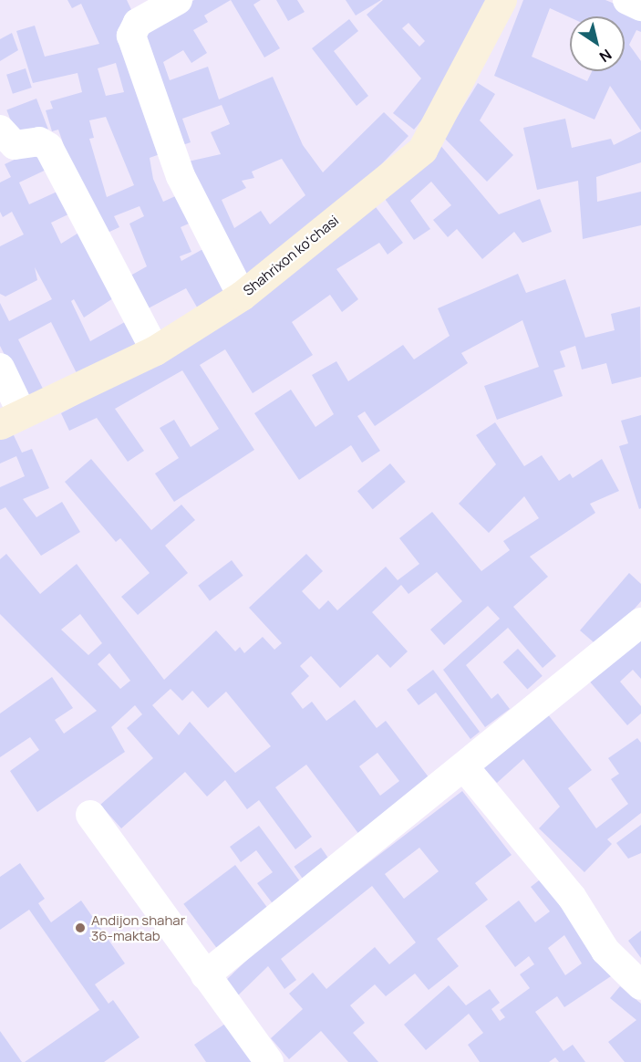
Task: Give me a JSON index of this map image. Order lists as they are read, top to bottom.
{
  "streets": {
    "street": ["Shahrixon koʻchasi"]
  },
  "places": ["Andijon shahar 36-maktab"],
  "north": "bottom right"
}
